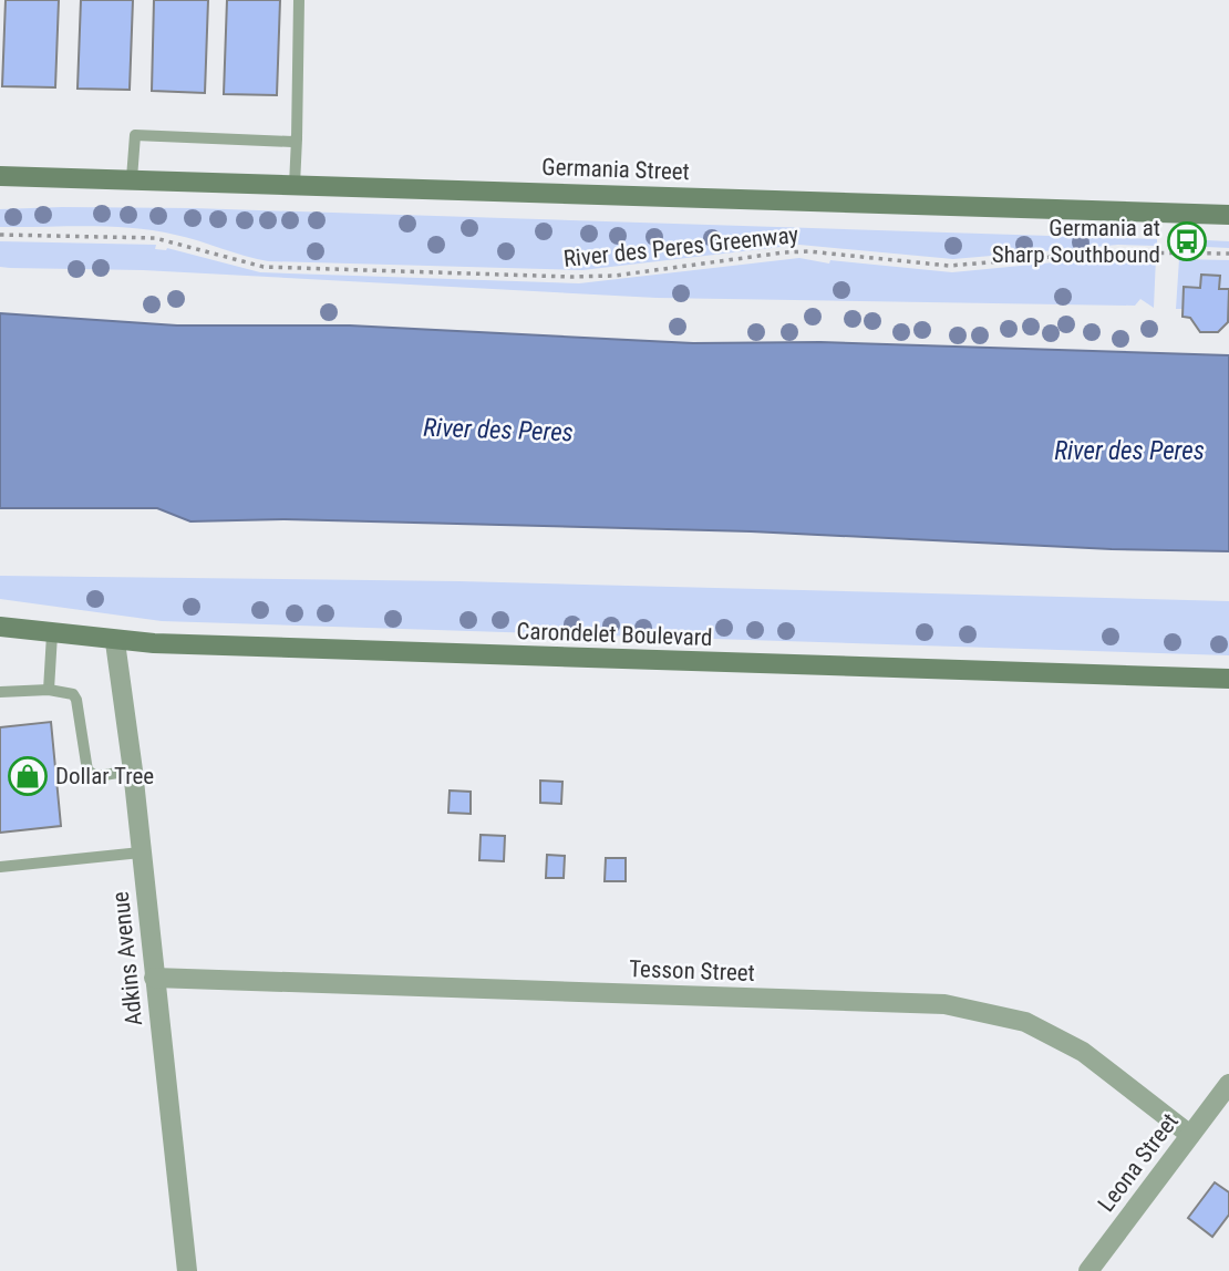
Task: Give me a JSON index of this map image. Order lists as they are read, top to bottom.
{
  "streets": {
    "main road": ["Germania Street", "Carondelet Boulevard"],
    "street": ["Adkins Avenue", "Tesson Street", "Leona Street"],
    "path": ["River des Peres Greenway"]
  },
  "crossings": [
    ["Carondelet Boulevard", "Adkins Avenue"],
    ["Adkins Avenue", "Tesson Street"],
    ["Tesson Street", "Leona Street"]
  ],
  "water": ["River des Peres"],
  "places": {
    "bus stop": ["Germania at Sharp Southbound"],
    "shop": ["Dollar Tree"]
  }
}
